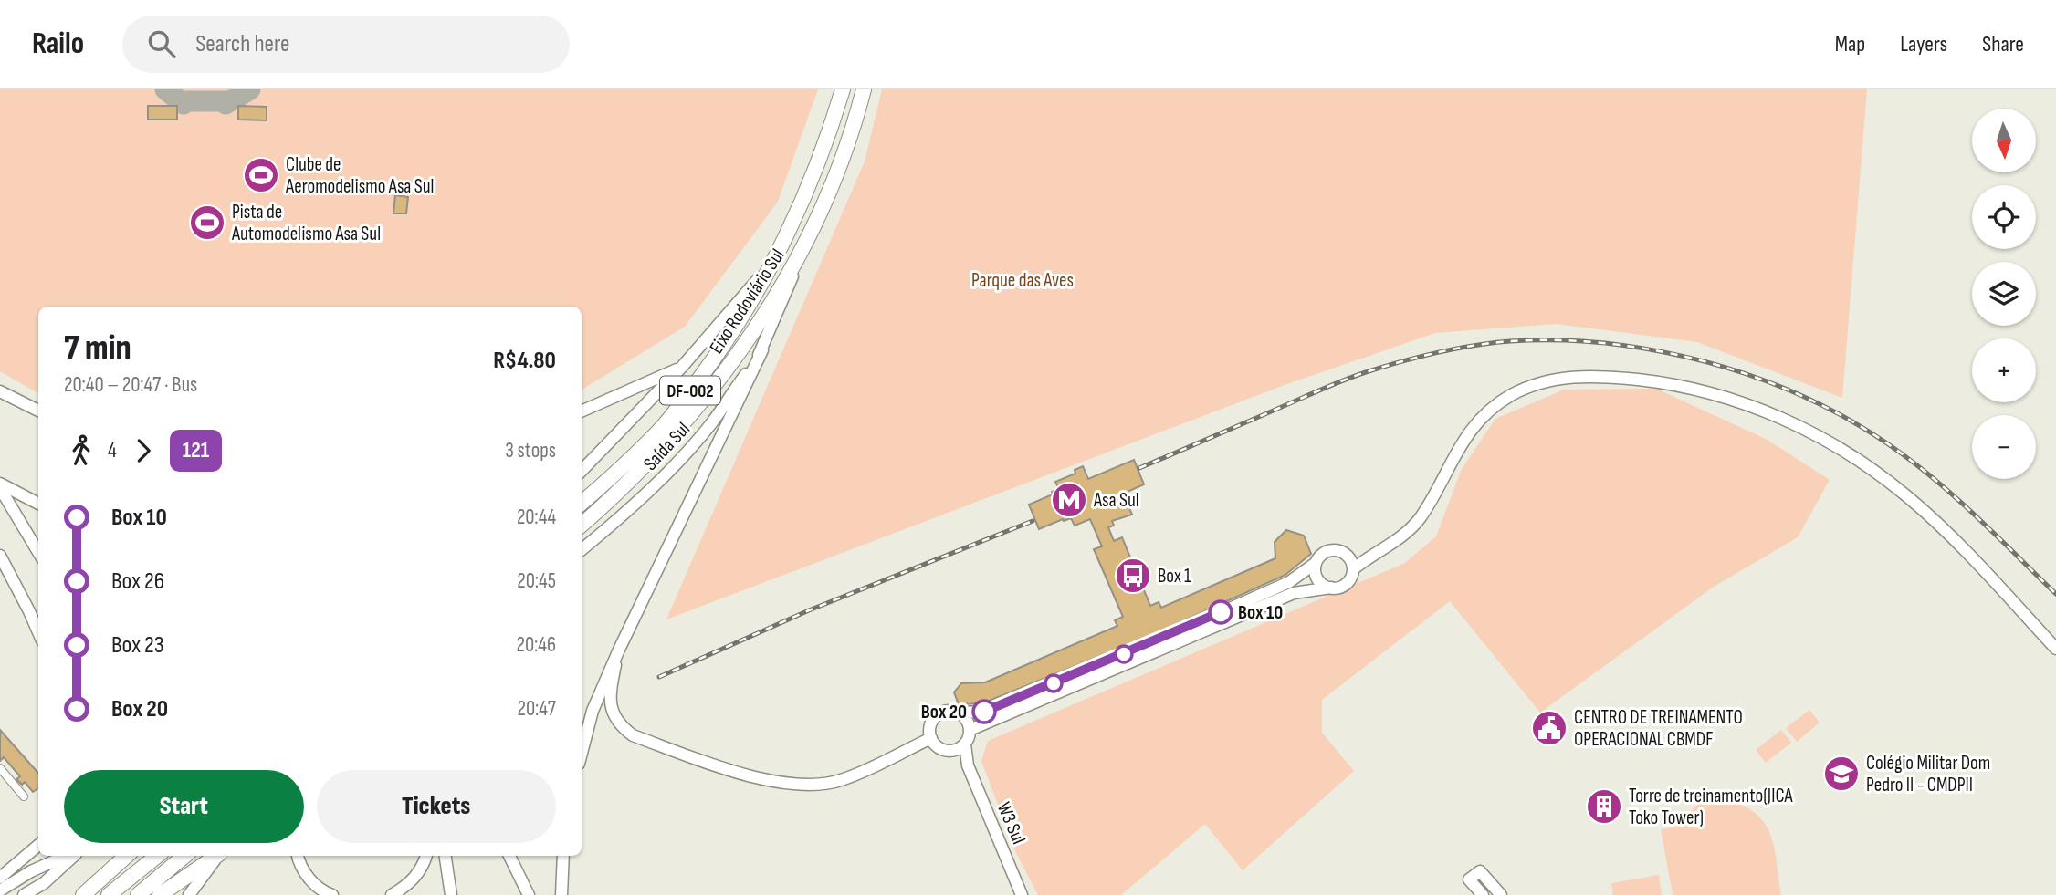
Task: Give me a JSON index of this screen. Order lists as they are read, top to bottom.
{
  "streets": {
    "highway": ["Eixo Rodoviário Sul", "DF-002"],
    "street": ["Saída Sul", "W3 Sul"]
  },
  "crossings": [
    ["Eixo Rodoviário Sul", "Saída Sul"]
  ],
  "parks": ["Parque das Aves"],
  "places": {
    "sports": ["Clube de Aeromodelismo Asa Sul", "Pista de Automodelismo Asa Sul"],
    "metro station": ["Asa Sul"],
    "bus stop": ["Box 1"],
    "other": ["Box 10", "Box 20"],
    "public building": ["CENTRO DE TREINAMENTO OPERACIONAL CBMDF"],
    "school or university": ["Colégio Militar Dom Pedro II - CMDPII"],
    "building": ["Torre de treinamento(JICA Toko Tower)"]
  },
  "lines": ["bus line 121"],
  "north": "bottom",
  "page": {
    "header": "Railo",
    "search": "Search here",
    "nav": ["Map", "Layers", "Share"],
    "map_buttons": ["+", "−"],
    "heading": ["7 min", "20:40 – 20:47 · Bus", "R$4.80"],
    "legs": ["4", "121", "3 stops"],
    "list": [
      {
        "name": "Box 10",
        "value": "20:44"
      },
      {
        "name": "Box 26",
        "value": "20:45"
      },
      {
        "name": "Box 23",
        "value": "20:46"
      },
      {
        "name": "Box 20",
        "value": "20:47"
      }
    ],
    "buttons": ["Start", "Tickets"]
  }
}
